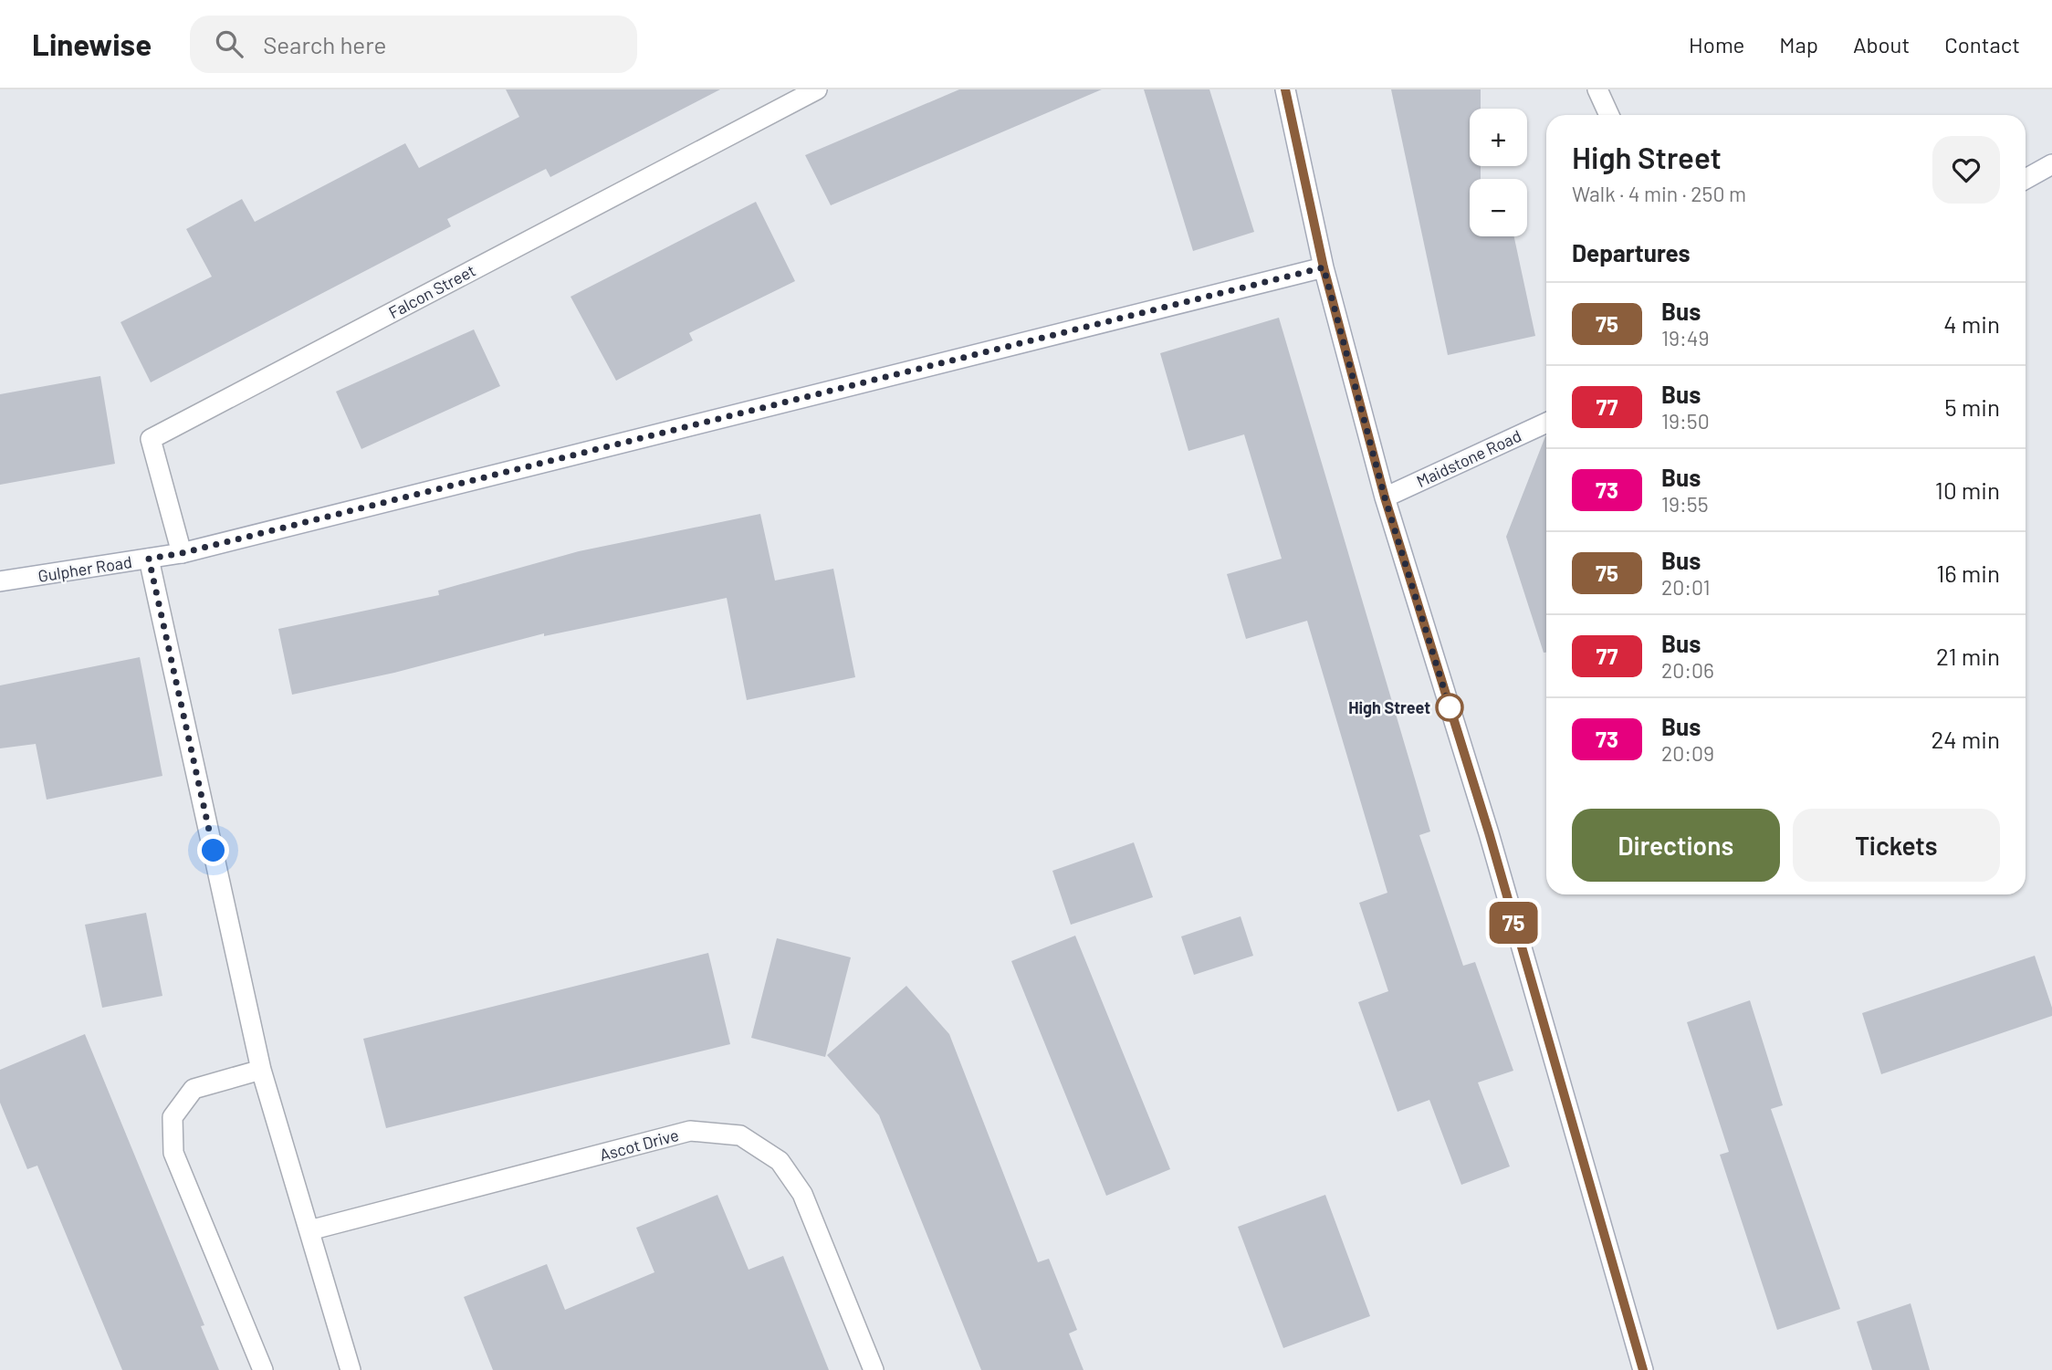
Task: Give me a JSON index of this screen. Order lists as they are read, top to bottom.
{
  "streets": {
    "street": [
      "Falcon Street",
      "Maidstone Road",
      "Gulpher Road",
      "Ascot Drive"
    ]
  },
  "crossings": [
    ["Falcon Street", "Gulpher Road"]
  ],
  "places": ["High Street"],
  "lines": ["bus line 75"],
  "page": {
    "header": "Linewise",
    "search": "Search here",
    "nav": [
      "Home",
      "Map",
      "About",
      "Contact"
    ],
    "on_map": "75",
    "map_buttons": ["+", "−"],
    "heading": [
      ["High Street", "Walk · 4 min · 250 m"],
      "Departures"
    ],
    "list": [
      {
        "mark": "75",
        "name": "Bus",
        "note": "19:49",
        "value": "4 min"
      },
      {
        "mark": "77",
        "name": "Bus",
        "note": "19:50",
        "value": "5 min"
      },
      {
        "mark": "73",
        "name": "Bus",
        "note": "19:55",
        "value": "10 min"
      },
      {
        "mark": "75",
        "name": "Bus",
        "note": "20:01",
        "value": "16 min"
      },
      {
        "mark": "77",
        "name": "Bus",
        "note": "20:06",
        "value": "21 min"
      },
      {
        "mark": "73",
        "name": "Bus",
        "note": "20:09",
        "value": "24 min"
      }
    ],
    "buttons": ["Directions", "Tickets"]
  }
}
